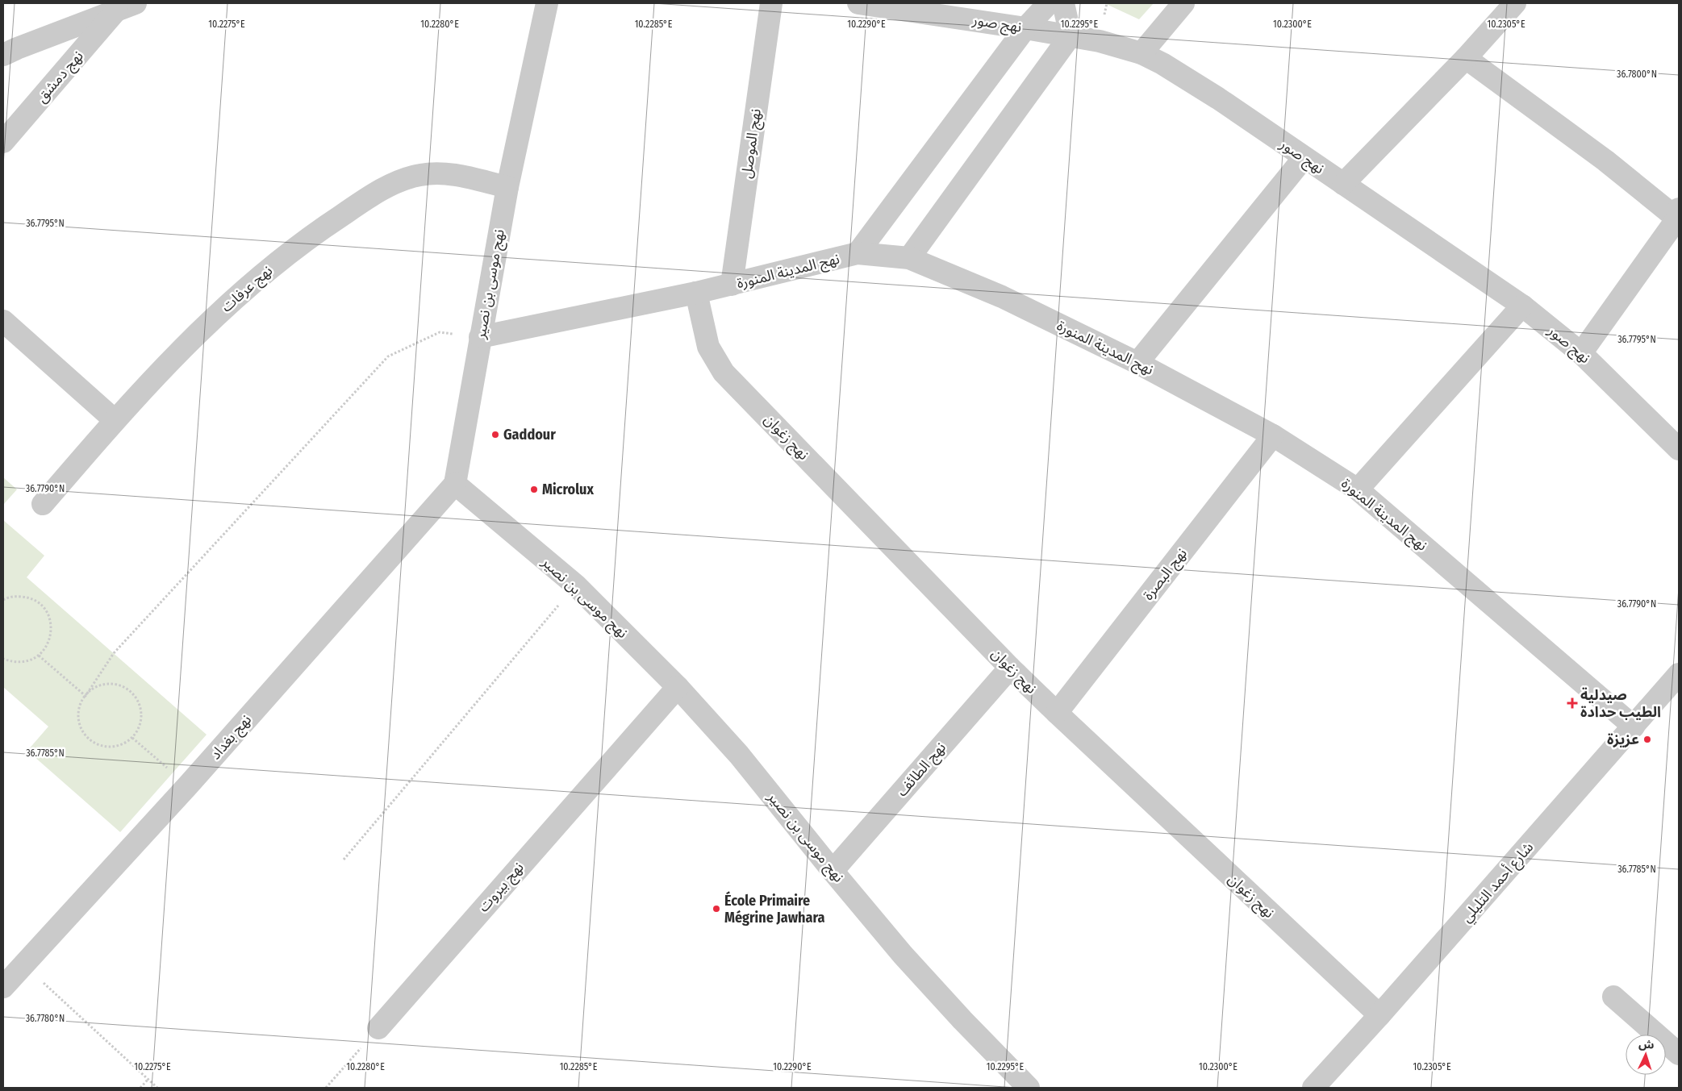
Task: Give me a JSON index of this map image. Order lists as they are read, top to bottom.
{
  "streets": {
    "street": [
      "نهج صور",
      "نهج دمشق",
      "نهج الموصل",
      "نهج المدينة المنورة",
      "نهج موسى بن نصير",
      "نهج عرفات",
      "نهج زغوان",
      "نهج البصرة",
      "نهج بغداد",
      "نهج الطائف",
      "شارع أحمد التليلي",
      "نهج بيروت"
    ]
  },
  "crossings": [
    ["نهج الموصل", "نهج المدينة المنورة"],
    ["نهج المدينة المنورة", "نهج موسى بن نصير"],
    ["نهج المدينة المنورة", "نهج زغوان"],
    ["نهج المدينة المنورة", "نهج البصرة"],
    ["نهج المدينة المنورة", "شارع أحمد التليلي"],
    ["نهج موسى بن نصير", "نهج عرفات"],
    ["نهج موسى بن نصير", "نهج بغداد"],
    ["نهج موسى بن نصير", "نهج الطائف"],
    ["نهج موسى بن نصير", "نهج بيروت"],
    ["نهج زغوان", "نهج البصرة"],
    ["نهج زغوان", "نهج الطائف"],
    ["نهج زغوان", "شارع أحمد التليلي"]
  ],
  "places": {
    "other": [
      "Gaddour",
      "Microlux",
      "عزيزة",
      "École Primaire Mégrine Jawhara"
    ],
    "health": ["صيدلية الطيب حدادة"]
  },
  "north": "top",
  "coordinates": [
    "10.2275°E",
    "10.2280°E",
    "10.2285°E",
    "10.2290°E",
    "10.2295°E",
    "10.2300°E",
    "10.2305°E",
    "36.7800°N",
    "36.7795°N",
    "36.7790°N",
    "36.7785°N",
    "36.7780°N"
  ]
}
